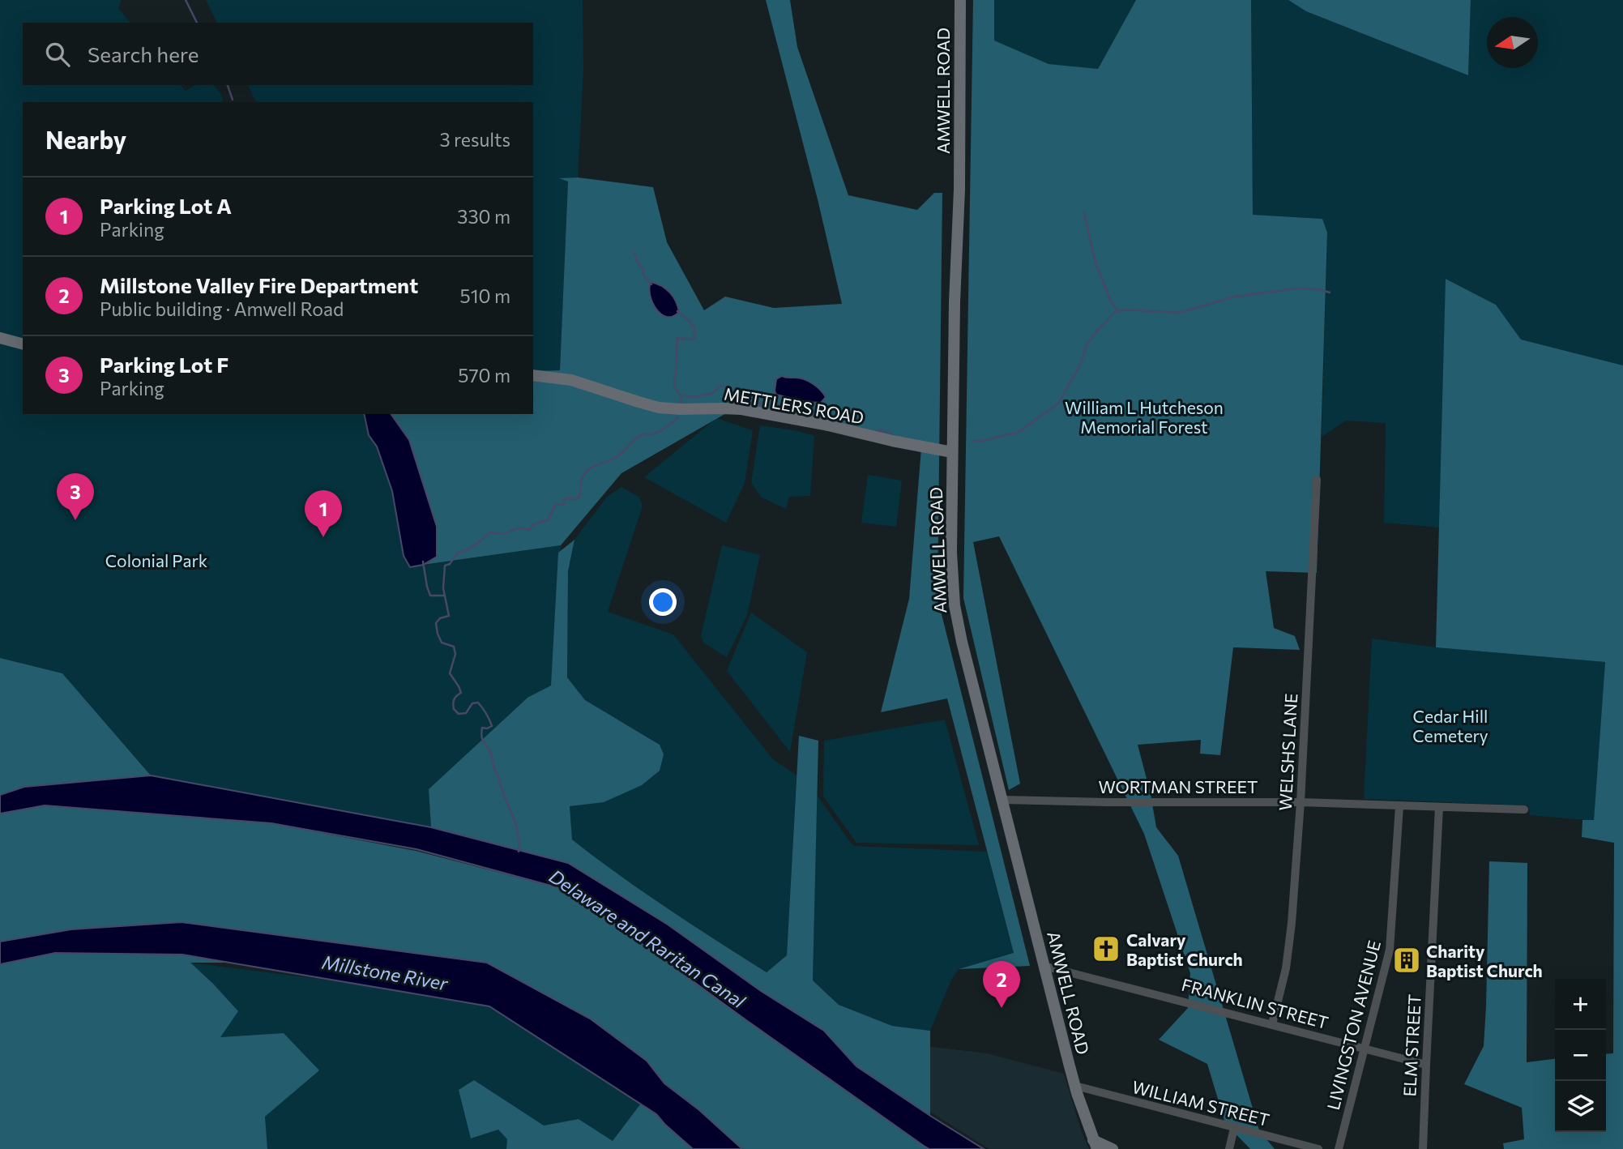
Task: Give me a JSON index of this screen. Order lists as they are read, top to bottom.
{
  "streets": {
    "main road": ["AMWELL ROAD", "METTLERS ROAD"],
    "street": [
      "WELSHS LANE",
      "WORTMAN STREET",
      "FRANKLIN STREET",
      "LIVINGSTON AVENUE",
      "ELM STREET",
      "WILLIAM STREET"
    ]
  },
  "crossings": [
    ["AMWELL ROAD", "METTLERS ROAD"],
    ["AMWELL ROAD", "WORTMAN STREET"],
    ["AMWELL ROAD", "FRANKLIN STREET"],
    ["AMWELL ROAD", "WILLIAM STREET"],
    ["WELSHS LANE", "WORTMAN STREET"],
    ["WELSHS LANE", "FRANKLIN STREET"],
    ["WORTMAN STREET", "LIVINGSTON AVENUE"],
    ["WORTMAN STREET", "ELM STREET"],
    ["FRANKLIN STREET", "LIVINGSTON AVENUE"],
    ["FRANKLIN STREET", "ELM STREET"]
  ],
  "water": ["Delaware and Raritan Canal", "Millstone River"],
  "parks": ["William L Hutcheson Memorial Forest", "Colonial Park", "Cedar Hill Cemetery"],
  "places": {
    "church": ["Calvary Baptist Church"],
    "building": ["Charity Baptist Church"]
  },
  "north": "left",
  "page": {
    "search": "Search here",
    "heading": ["Nearby", "3 results"],
    "list": [
      {
        "mark": "1",
        "name": "Parking Lot A",
        "note": "Parking",
        "value": "330 m"
      },
      {
        "mark": "2",
        "name": "Millstone Valley Fire Department",
        "note": "Public building · Amwell Road",
        "value": "510 m"
      },
      {
        "mark": "3",
        "name": "Parking Lot F",
        "note": "Parking",
        "value": "570 m"
      }
    ],
    "pins": ["3", "1", "2"],
    "map_buttons": ["+", "−"]
  }
}
